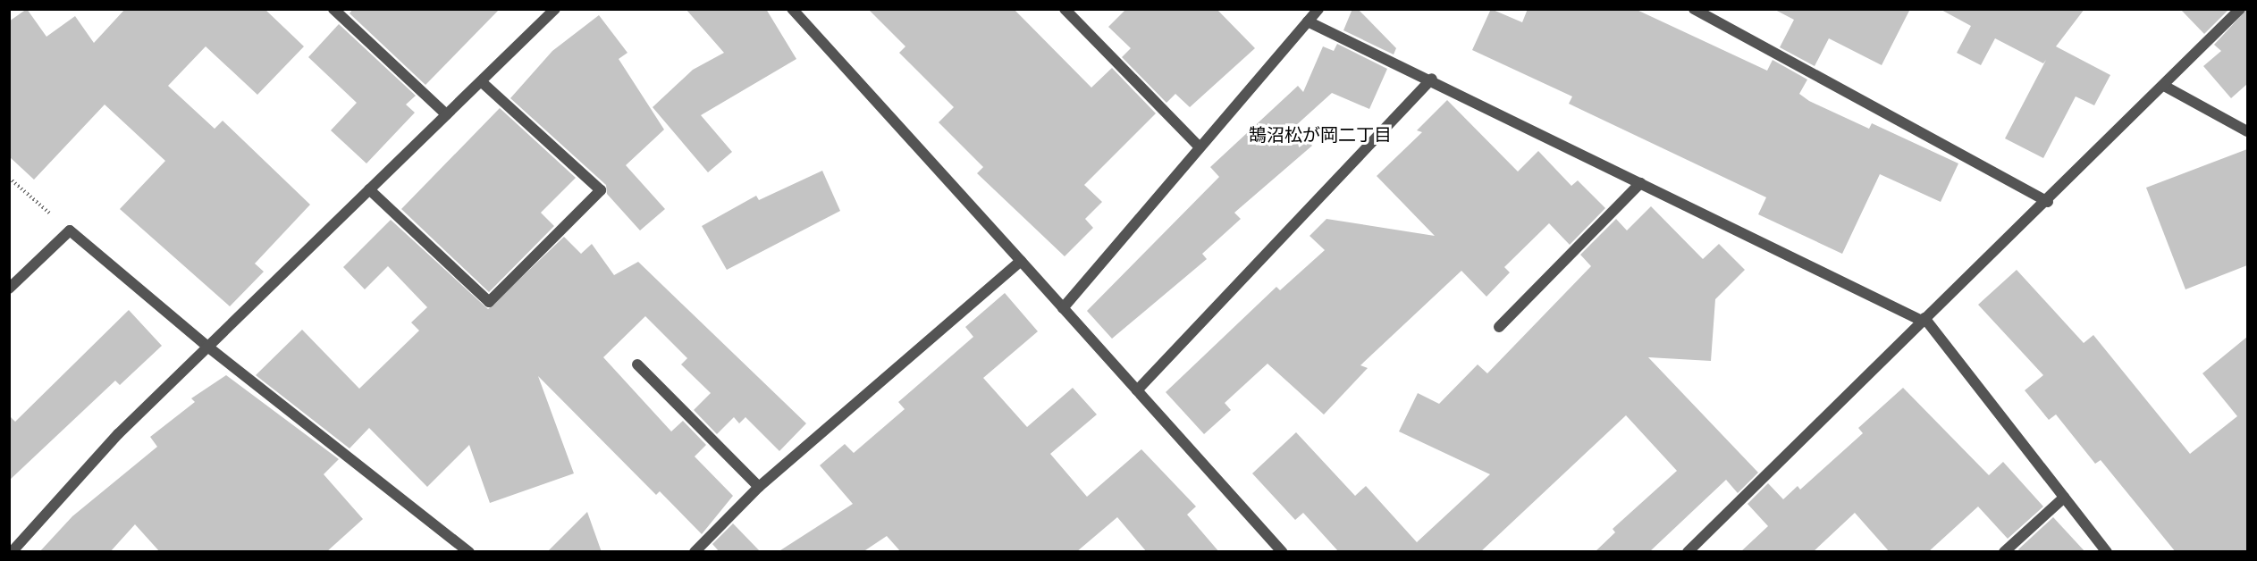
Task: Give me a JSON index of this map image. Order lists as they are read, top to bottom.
{
  "districts": ["鵠沼松が岡二丁目"]
}
